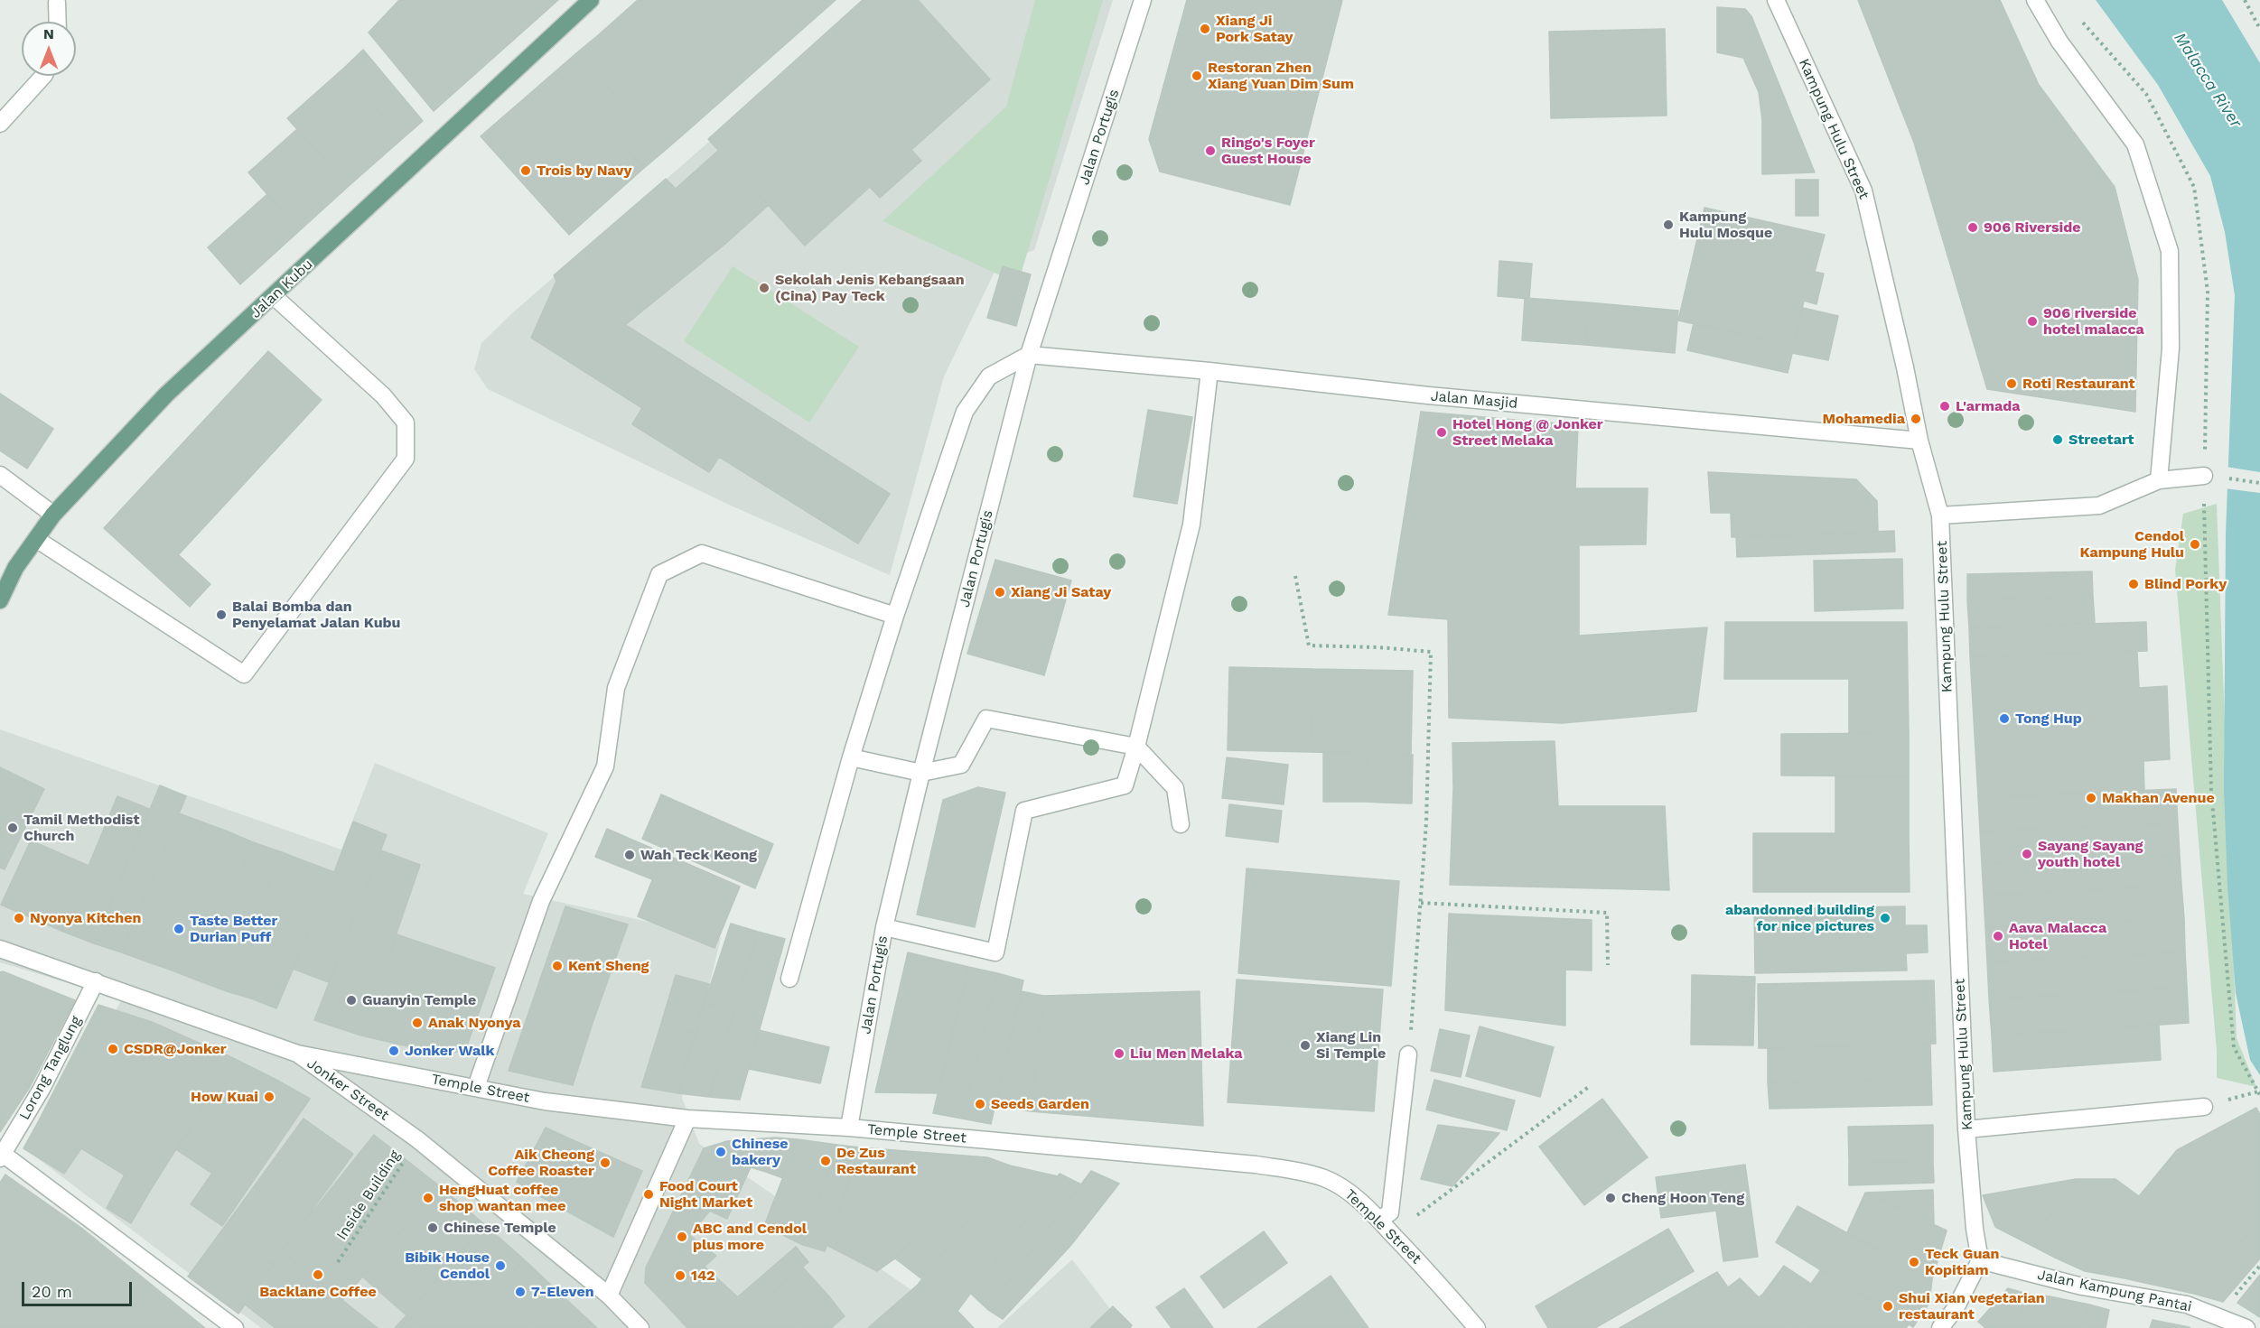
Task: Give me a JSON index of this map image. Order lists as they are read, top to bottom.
{
  "streets": {
    "main road": ["Jalan Kubu"],
    "street": [
      "Kampung Hulu Street",
      "Jalan Portugis",
      "Jalan Masjid",
      "Lorong Tanglung",
      "Temple Street",
      "Jonker Street",
      "Jalan Kampung Pantai"
    ],
    "path": ["Inside Building"]
  },
  "crossings": [
    ["Kampung Hulu Street", "Jalan Masjid"],
    ["Kampung Hulu Street", "Jalan Kampung Pantai"],
    ["Jalan Portugis", "Jalan Masjid"],
    ["Jalan Portugis", "Temple Street"],
    ["Lorong Tanglung", "Jonker Street"],
    ["Temple Street", "Jonker Street"],
    ["Jonker Street", "Inside Building"]
  ],
  "water": ["Malacca River"],
  "places": [
    "Xiang Ji Pork Satay",
    "Restoran Zhen Xiang Yuan Dim Sum",
    "Ringo's Foyer Guest House",
    "Trois by Navy",
    "Kampung Hulu Mosque",
    "906 Riverside",
    "Sekolah Jenis Kebangsaan (Cina) Pay Teck",
    "906 riverside hotel malacca",
    "Roti Restaurant",
    "L'armada",
    "Mohamedia",
    "Hotel Hong @ Jonker Street Melaka",
    "Streetart",
    "Cendol Kampung Hulu",
    "Blind Porky",
    "Xiang Ji Satay",
    "Balai Bomba dan Penyelamat Jalan Kubu",
    "Tong Hup",
    "Makhan Avenue",
    "Tamil Methodist Church",
    "Sayang Sayang youth hotel",
    "Wah Teck Keong",
    "Nyonya Kitchen",
    "abandonned building for nice pictures",
    "Taste Better Durian Puff",
    "Aava Malacca Hotel",
    "Kent Sheng",
    "Guanyin Temple",
    "Anak Nyonya",
    "Xiang Lin Si Temple",
    "CSDR@Jonker",
    "Jonker Walk",
    "Liu Men Melaka",
    "How Kuai",
    "Seeds Garden",
    "Chinese bakery",
    "De Zus Restaurant",
    "Aik Cheong Coffee Roaster",
    "Food Court Night Market",
    "HengHuat coffee shop wantan mee",
    "Cheng Hoon Teng",
    "Chinese Temple",
    "ABC and Cendol plus more",
    "Teck Guan Kopitiam",
    "Bibik House Cendol",
    "Backlane Coffee",
    "142",
    "7-Eleven",
    "Shui Xian vegetarian restaurant"
  ],
  "scale_bar": "20 m",
  "north": "top"
}
